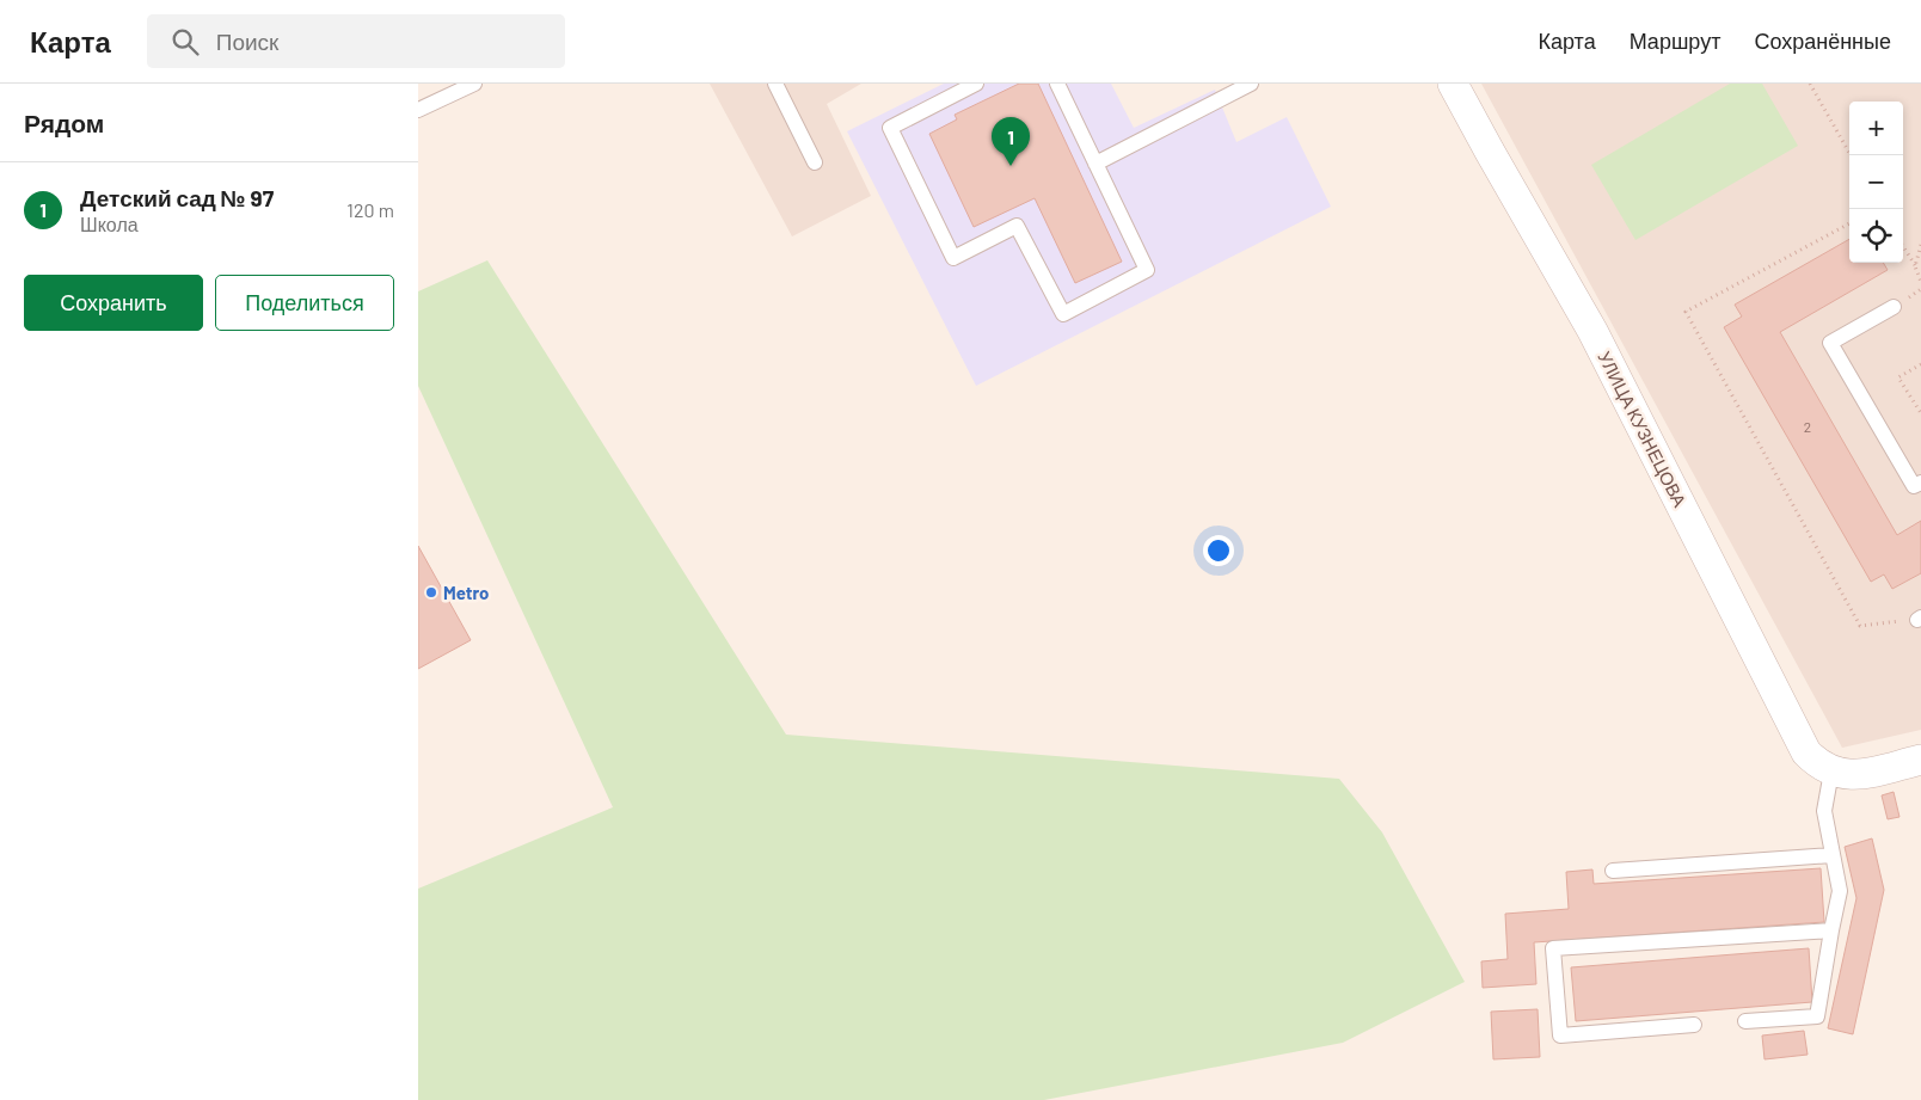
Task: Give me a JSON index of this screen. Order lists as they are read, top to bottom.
{
  "streets": {
    "street": ["УЛИЦА КУЗНЕЦОВА"]
  },
  "places": ["Metro"],
  "house_numbers": ["2"],
  "page": {
    "header": "Карта",
    "search": "Поиск",
    "nav": ["Карта", "Маршрут", "Сохранённые"],
    "heading": "Рядом",
    "map_buttons": ["+", "−"],
    "pins": "1",
    "list": [
      {
        "mark": "1",
        "name": "Детский сад № 97",
        "note": "Школа",
        "value": "120 m"
      }
    ],
    "buttons": ["Сохранить", "Поделиться"]
  }
}
